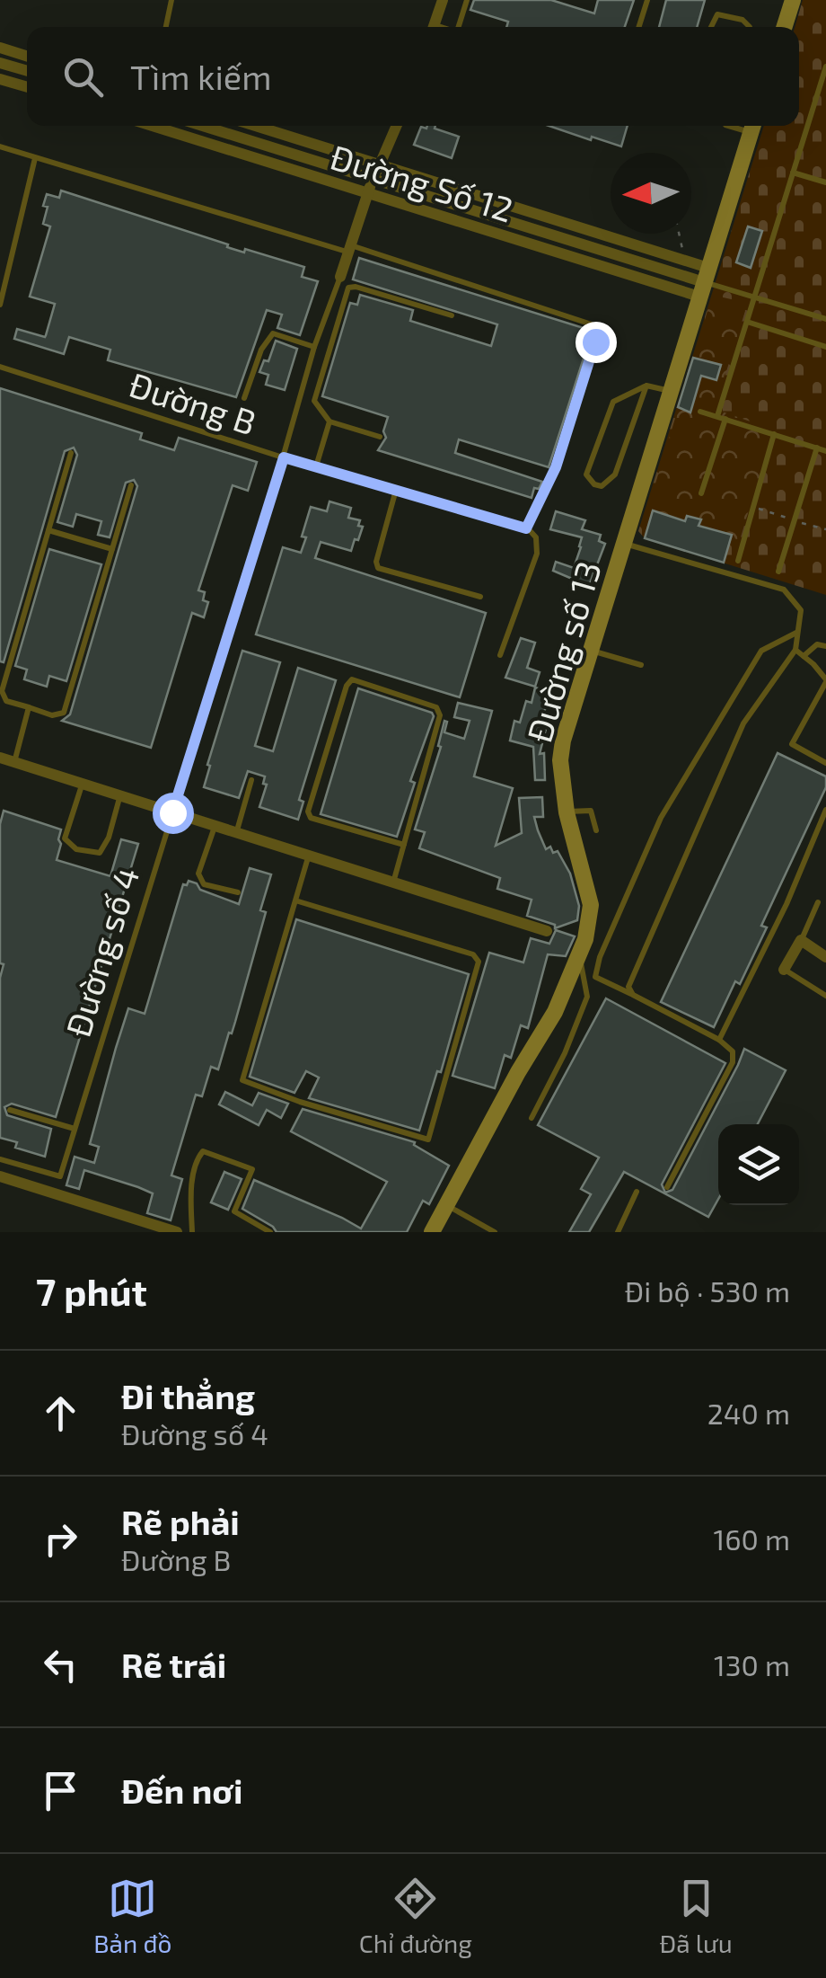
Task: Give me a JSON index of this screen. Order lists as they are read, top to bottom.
{
  "streets": {
    "street": ["Đường Số 12", "Đường số 13", "Đường số 4"],
    "lane": ["Đường B"]
  },
  "crossings": [
    ["Đường Số 12", "Đường số 13"],
    ["Đường Số 12", "Đường số 4"],
    ["Đường B", "Đường số 4"]
  ],
  "north": "left",
  "page": {
    "search": "Tìm kiếm",
    "heading": ["7 phút", "Đi bộ · 530 m"],
    "list": [
      ["Đi thẳng", "Đường số 4", "240 m"],
      ["Rẽ phải", "Đường B", "160 m"],
      ["Rẽ trái", "130 m"],
      "Đến nơi"
    ],
    "nav": ["Bản đồ", "Chỉ đường", "Đã lưu"]
  }
}
